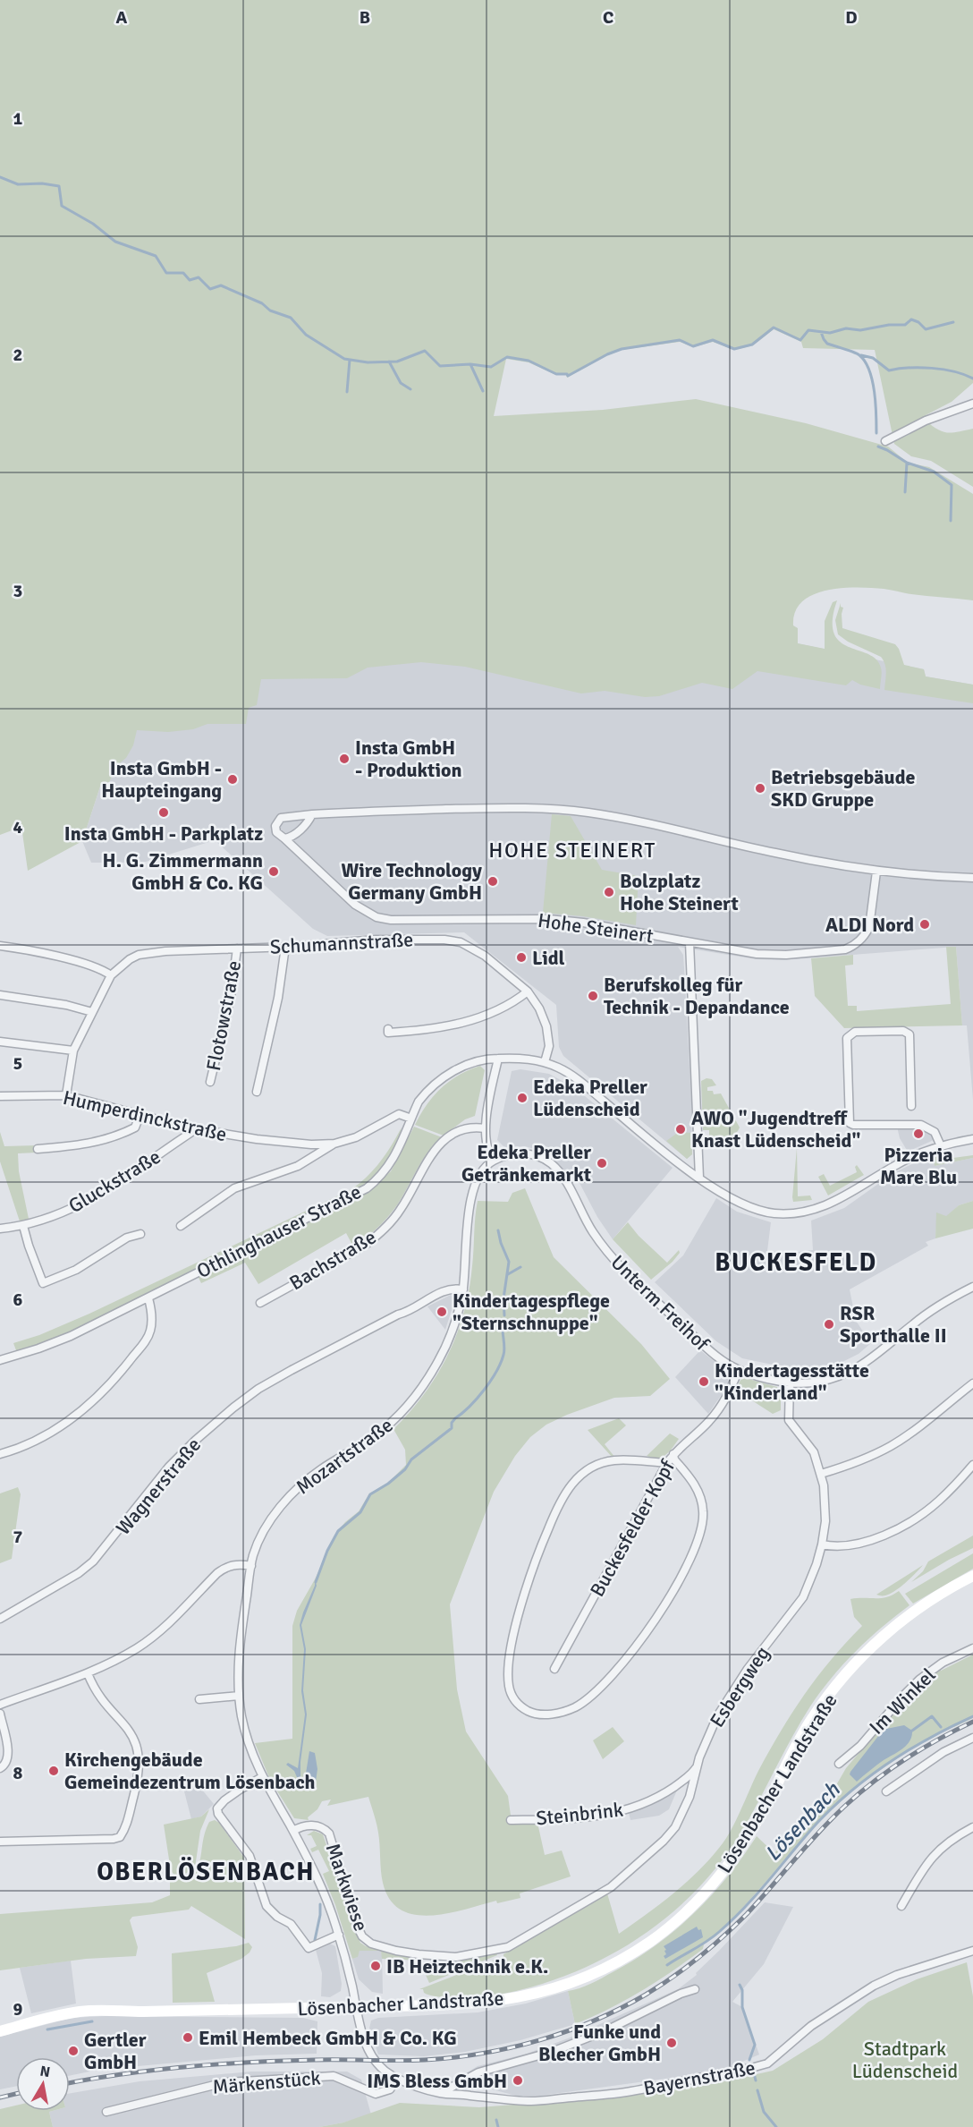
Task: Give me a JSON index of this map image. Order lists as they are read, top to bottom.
{
  "streets": {
    "main road": ["Lösenbacher Landstraße"],
    "street": [
      "Hohe Steinert",
      "Schumannstraße",
      "Flotowstraße",
      "Humperdinckstraße",
      "Gluckstraße",
      "Othlinghauser Straße",
      "Bachstraße",
      "Unterm Freihof",
      "Mozartstraße",
      "Wagnerstraße",
      "Buckesfelder Kopf",
      "Esbergweg",
      "Im Winkel",
      "Steinbrink",
      "Markwiese",
      "Bayernstraße",
      "Märkenstück"
    ]
  },
  "crossings": [
    ["Schumannstraße", "Flotowstraße"],
    ["Schumannstraße", "Humperdinckstraße"],
    ["Schumannstraße", "Othlinghauser Straße"],
    ["Humperdinckstraße", "Gluckstraße"],
    ["Humperdinckstraße", "Othlinghauser Straße"],
    ["Unterm Freihof", "Mozartstraße"],
    ["Unterm Freihof", "Buckesfelder Kopf"],
    ["Unterm Freihof", "Esbergweg"],
    ["Mozartstraße", "Wagnerstraße"],
    ["Mozartstraße", "Lösenbacher Landstraße"],
    ["Mozartstraße", "Markwiese"],
    ["Esbergweg", "Steinbrink"],
    ["Esbergweg", "Markwiese"],
    ["Bayernstraße", "Märkenstück"]
  ],
  "districts": ["HOHE STEINERT", "BUCKESFELD", "OBERLÖSENBACH"],
  "water": ["Lösenbach"],
  "parks": ["Stadtpark Lüdenscheid"],
  "places": [
    "Insta GmbH - Produktion",
    "Insta GmbH - Haupteingang",
    "Betriebsgebäude SKD Gruppe",
    "Insta GmbH - Parkplatz",
    "H. G. Zimmermann GmbH & Co. KG",
    "Wire Technology Germany GmbH",
    "Bolzplatz Hohe Steinert",
    "ALDI Nord",
    "Lidl",
    "Berufskolleg für Technik - Depandance",
    "Edeka Preller Lüdenscheid",
    "AWO \"Jugendtreff Knast Lüdenscheid\"",
    "Pizzeria Mare Blu",
    "Edeka Preller Getränkemarkt",
    "Kindertagespflege \"Sternschnuppe\"",
    "RSR Sporthalle II",
    "Kindertagesstätte \"Kinderland\"",
    "Kirchengebäude Gemeindezentrum Lösenbach",
    "IB Heiztechnik e.K.",
    "Emil Hembeck GmbH & Co. KG",
    "Funke und Blecher GmbH",
    "Gertler GmbH",
    "IMS Bless GmbH"
  ],
  "north": "top",
  "grid": {
    "columns": [
      "A",
      "B",
      "C",
      "D"
    ],
    "rows": [
      "1",
      "2",
      "3",
      "4",
      "5",
      "6",
      "7",
      "8",
      "9"
    ]
  }
}
